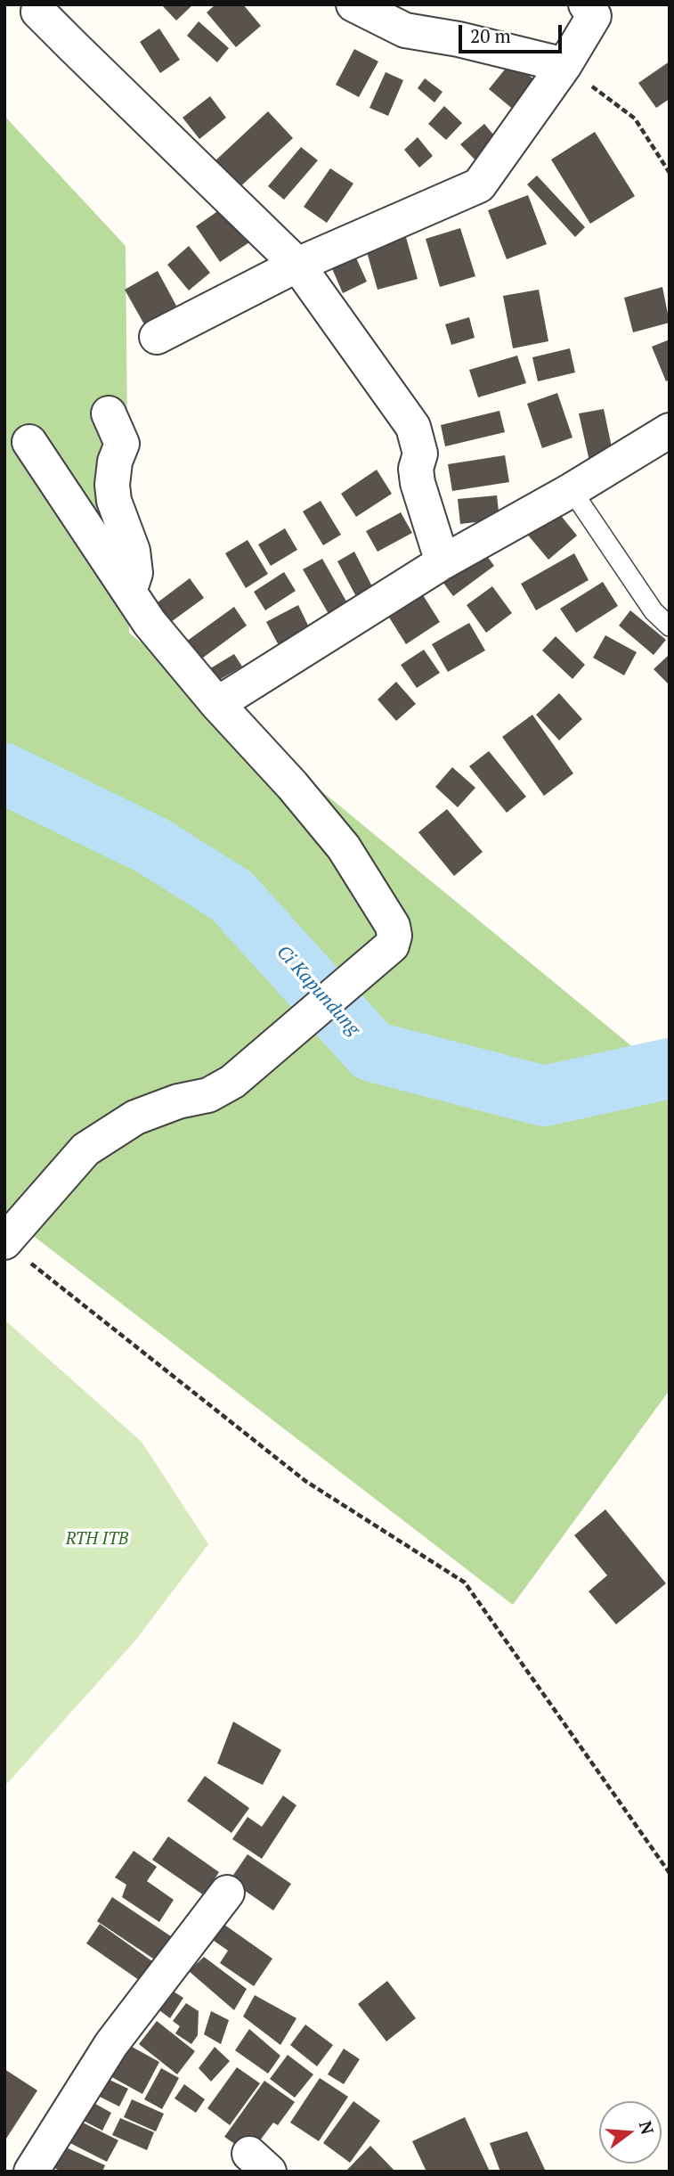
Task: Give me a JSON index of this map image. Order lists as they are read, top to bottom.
{
  "water": ["Ci Kapundung"],
  "parks": ["RTH ITB"],
  "scale_bar": "20 m",
  "north": "right"
}
